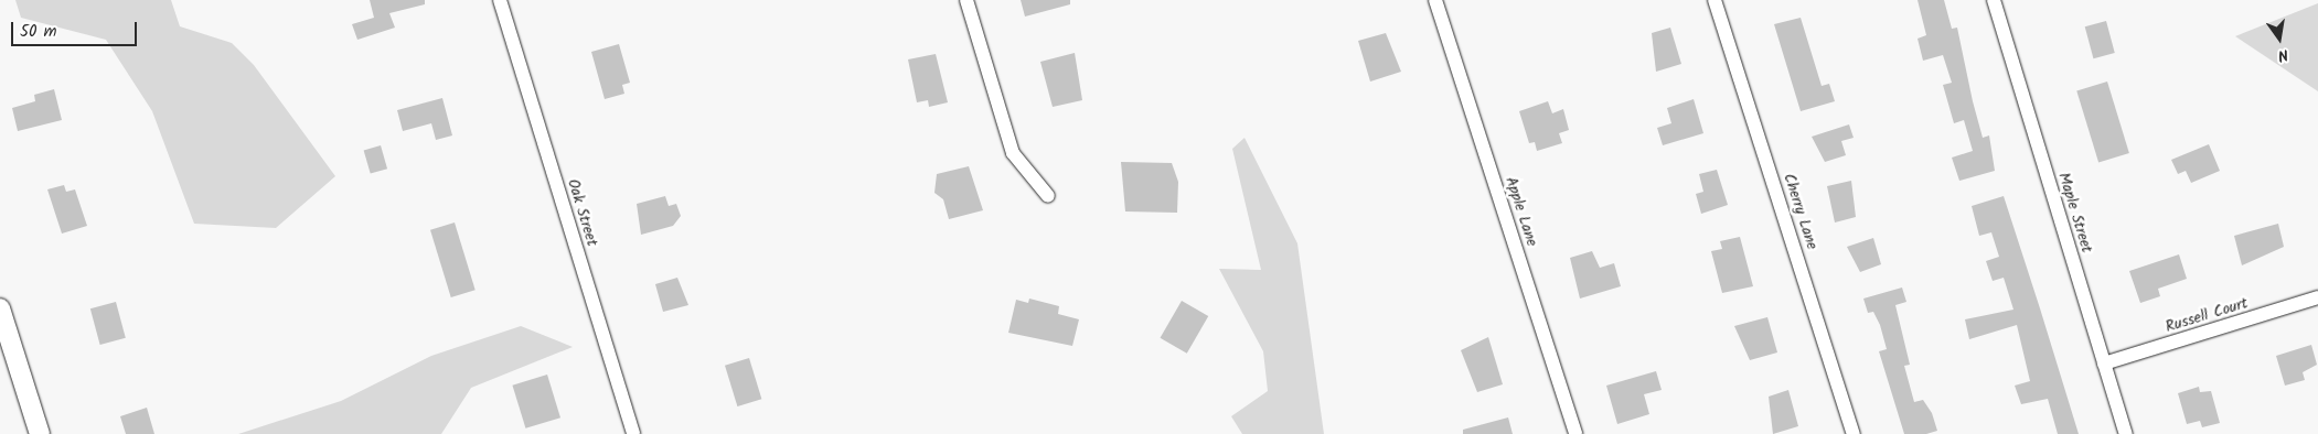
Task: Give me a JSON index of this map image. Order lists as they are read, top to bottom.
{
  "streets": {
    "street": [
      "Apple Lane",
      "Cherry Lane",
      "Oak Street",
      "Maple Street",
      "Russell Court"
    ]
  },
  "crossings": [
    ["Maple Street", "Russell Court"]
  ],
  "scale_bar": "50 m",
  "north": "bottom"
}
